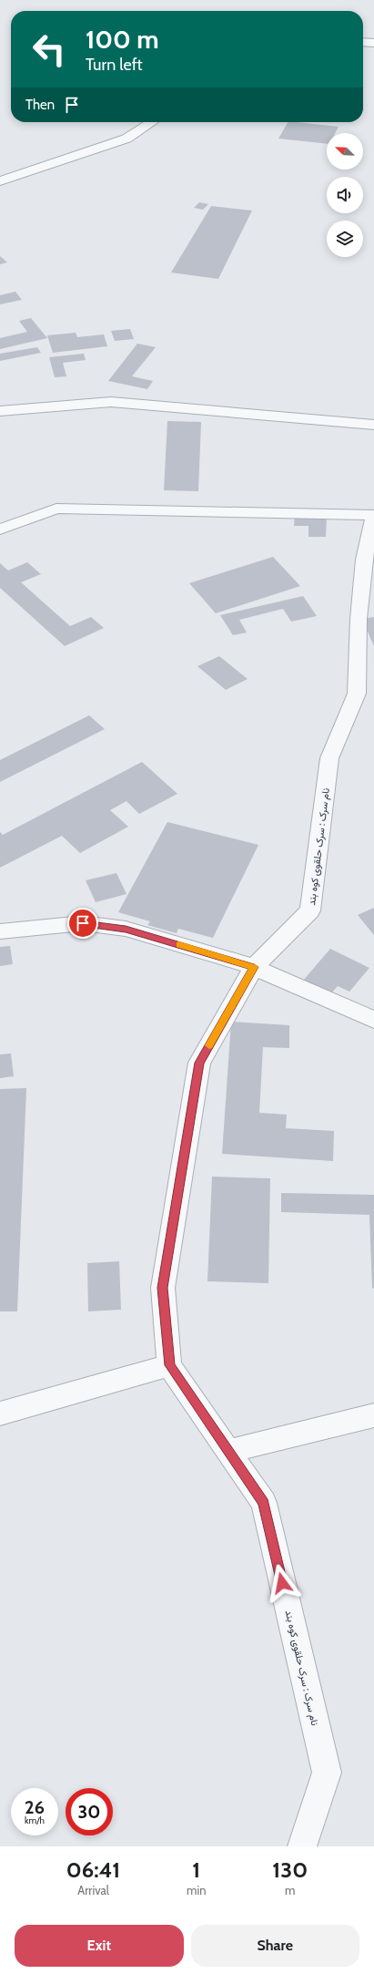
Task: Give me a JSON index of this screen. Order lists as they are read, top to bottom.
{
  "streets": {
    "street": ["نام سرک : سرک حلقوی کوه بند"]
  },
  "north": "top left",
  "page": {
    "turn": ["100 m", "Turn left"],
    "then": "Then",
    "speed": "26 km/h",
    "limit": "30",
    "eta": [
      "06:41",
      "Arrival",
      "1",
      "min",
      "130",
      "m"
    ],
    "buttons": ["Exit", "Share"]
  }
}
